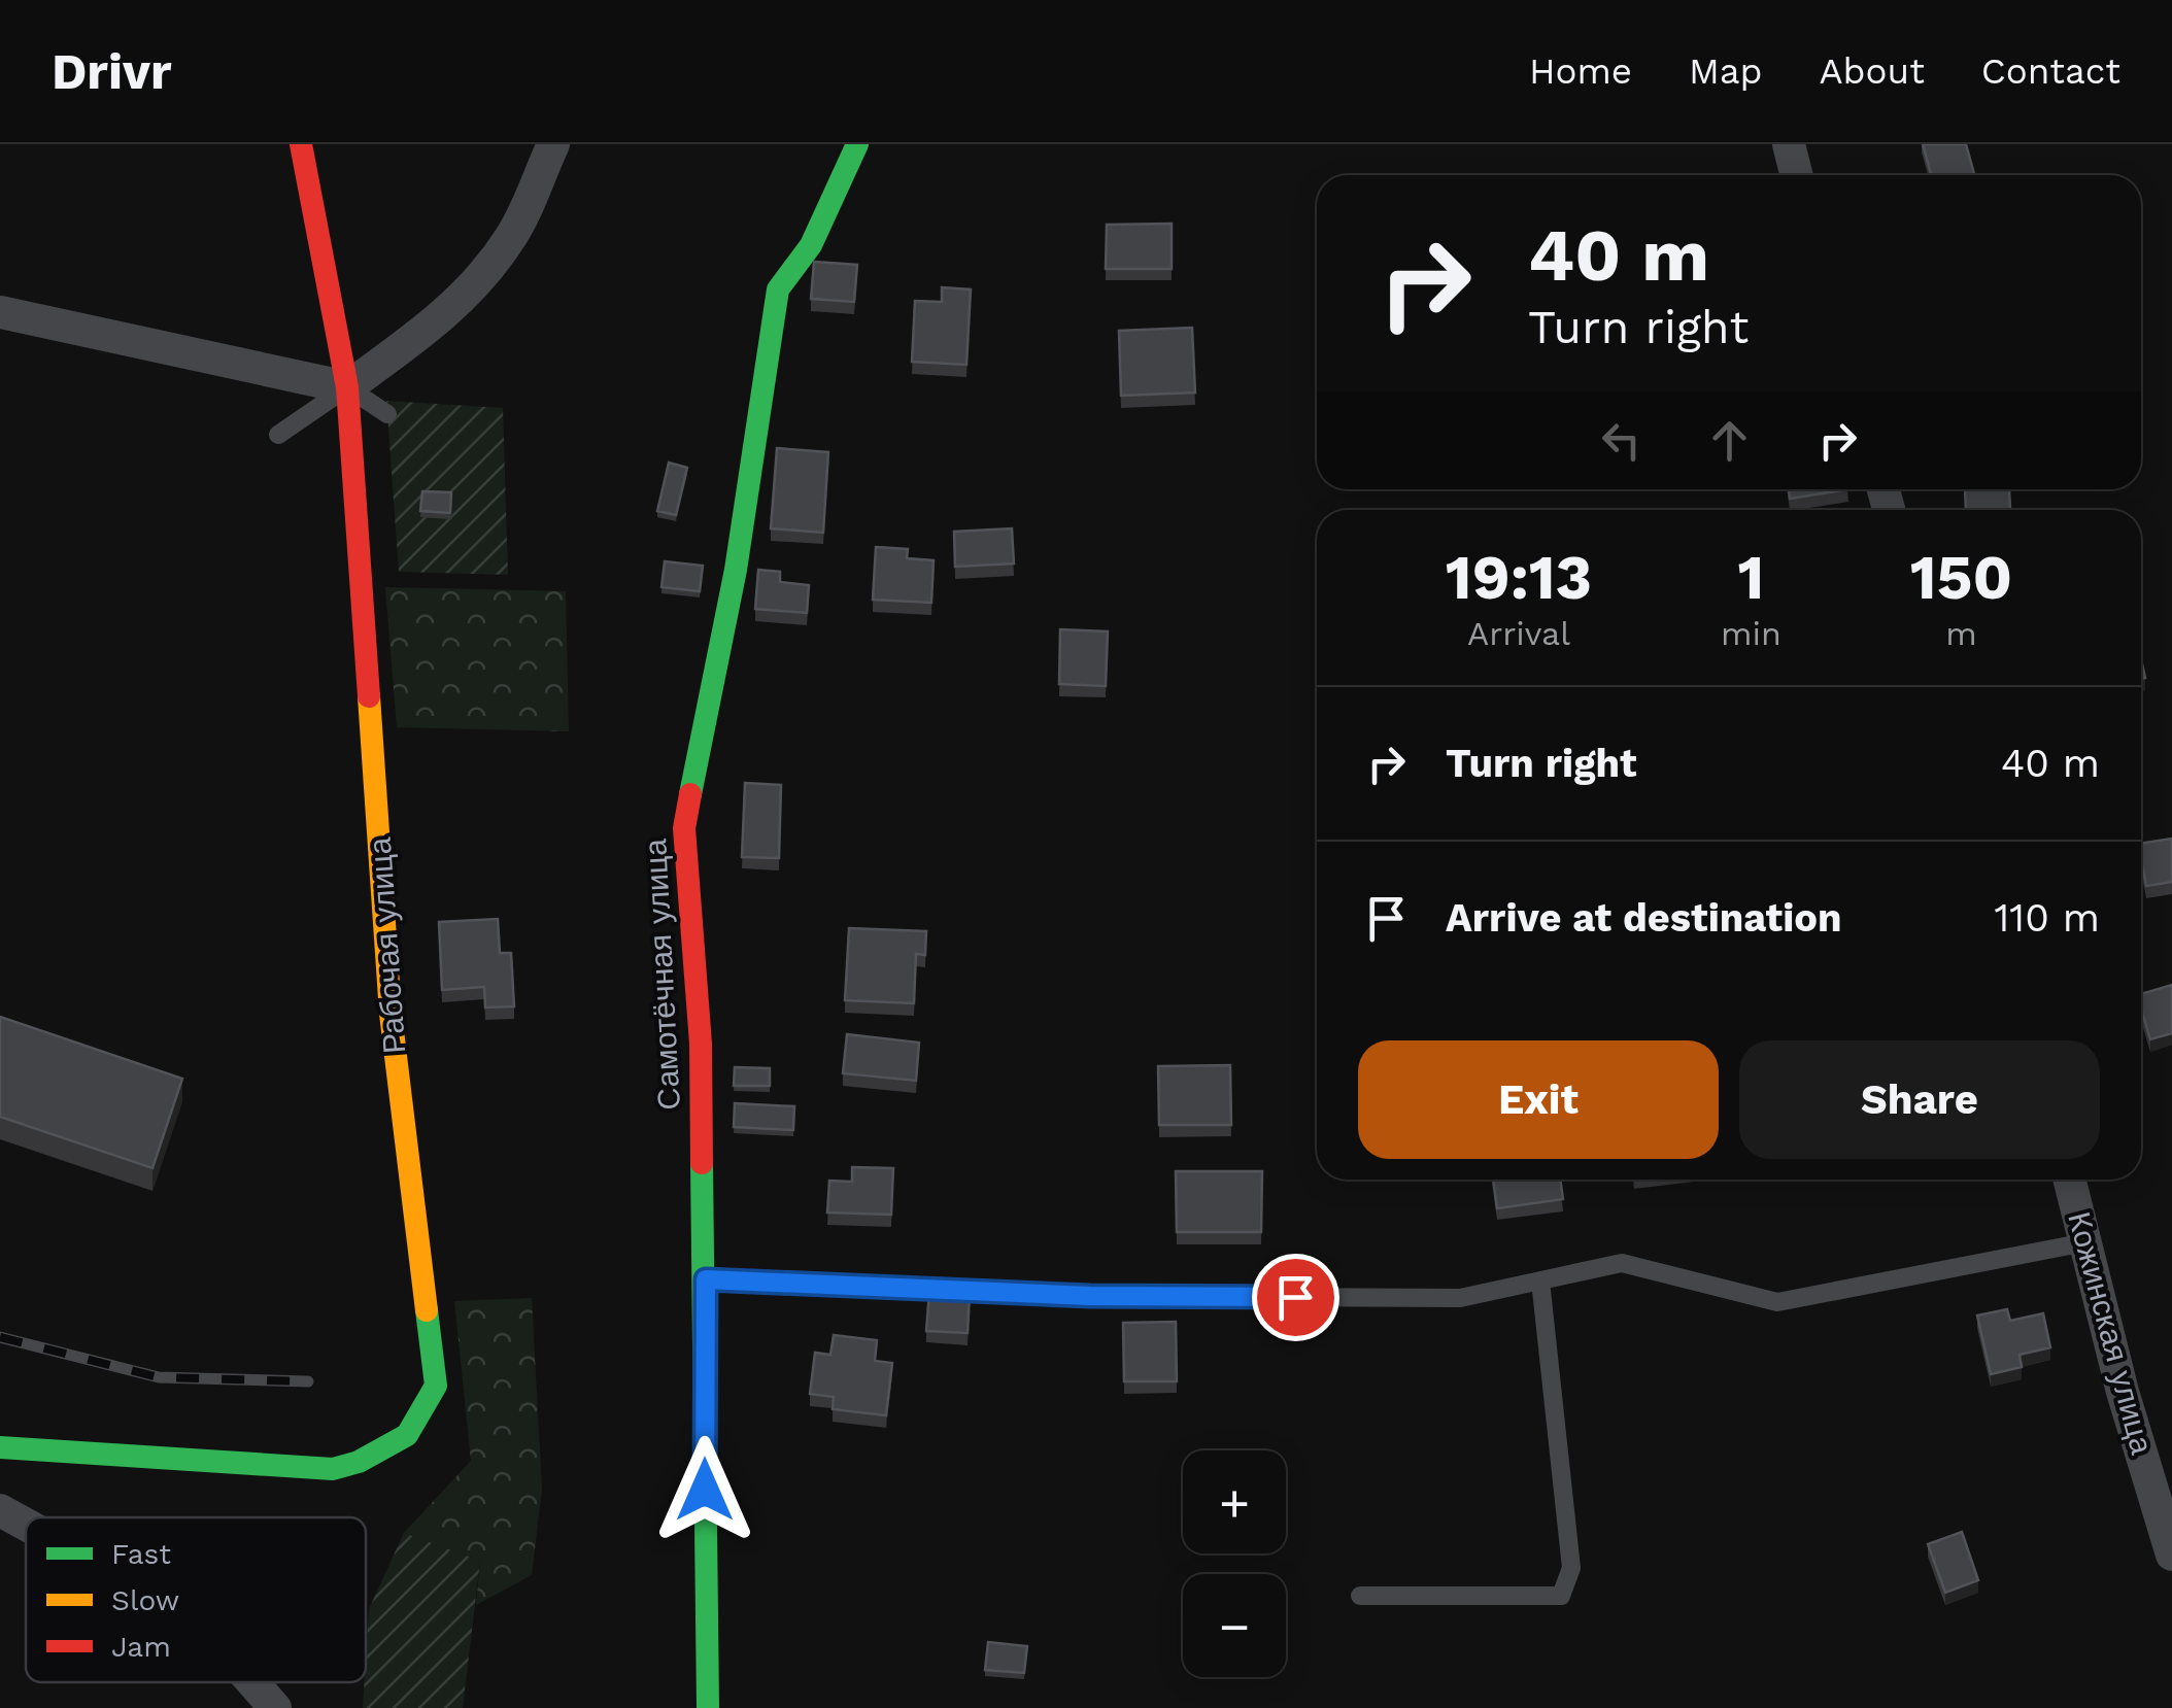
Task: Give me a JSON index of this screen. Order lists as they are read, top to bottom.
{
  "streets": {
    "street": ["Рабочая улица", "Самотёчная улица", "Кожинская улица"]
  },
  "legend": ["Fast", "Slow", "Jam"],
  "page": {
    "header": "Drivr",
    "nav": [
      "Home",
      "Map",
      "About",
      "Contact"
    ],
    "turn": ["40 m", "Turn right"],
    "eta": [
      "19:13",
      "Arrival",
      "1",
      "min",
      "150",
      "m"
    ],
    "list": [
      {
        "name": "Turn right",
        "value": "40 m"
      },
      {
        "name": "Arrive at destination",
        "value": "110 m"
      }
    ],
    "buttons": ["Exit", "Share"],
    "map_buttons": ["+", "−"]
  }
}
